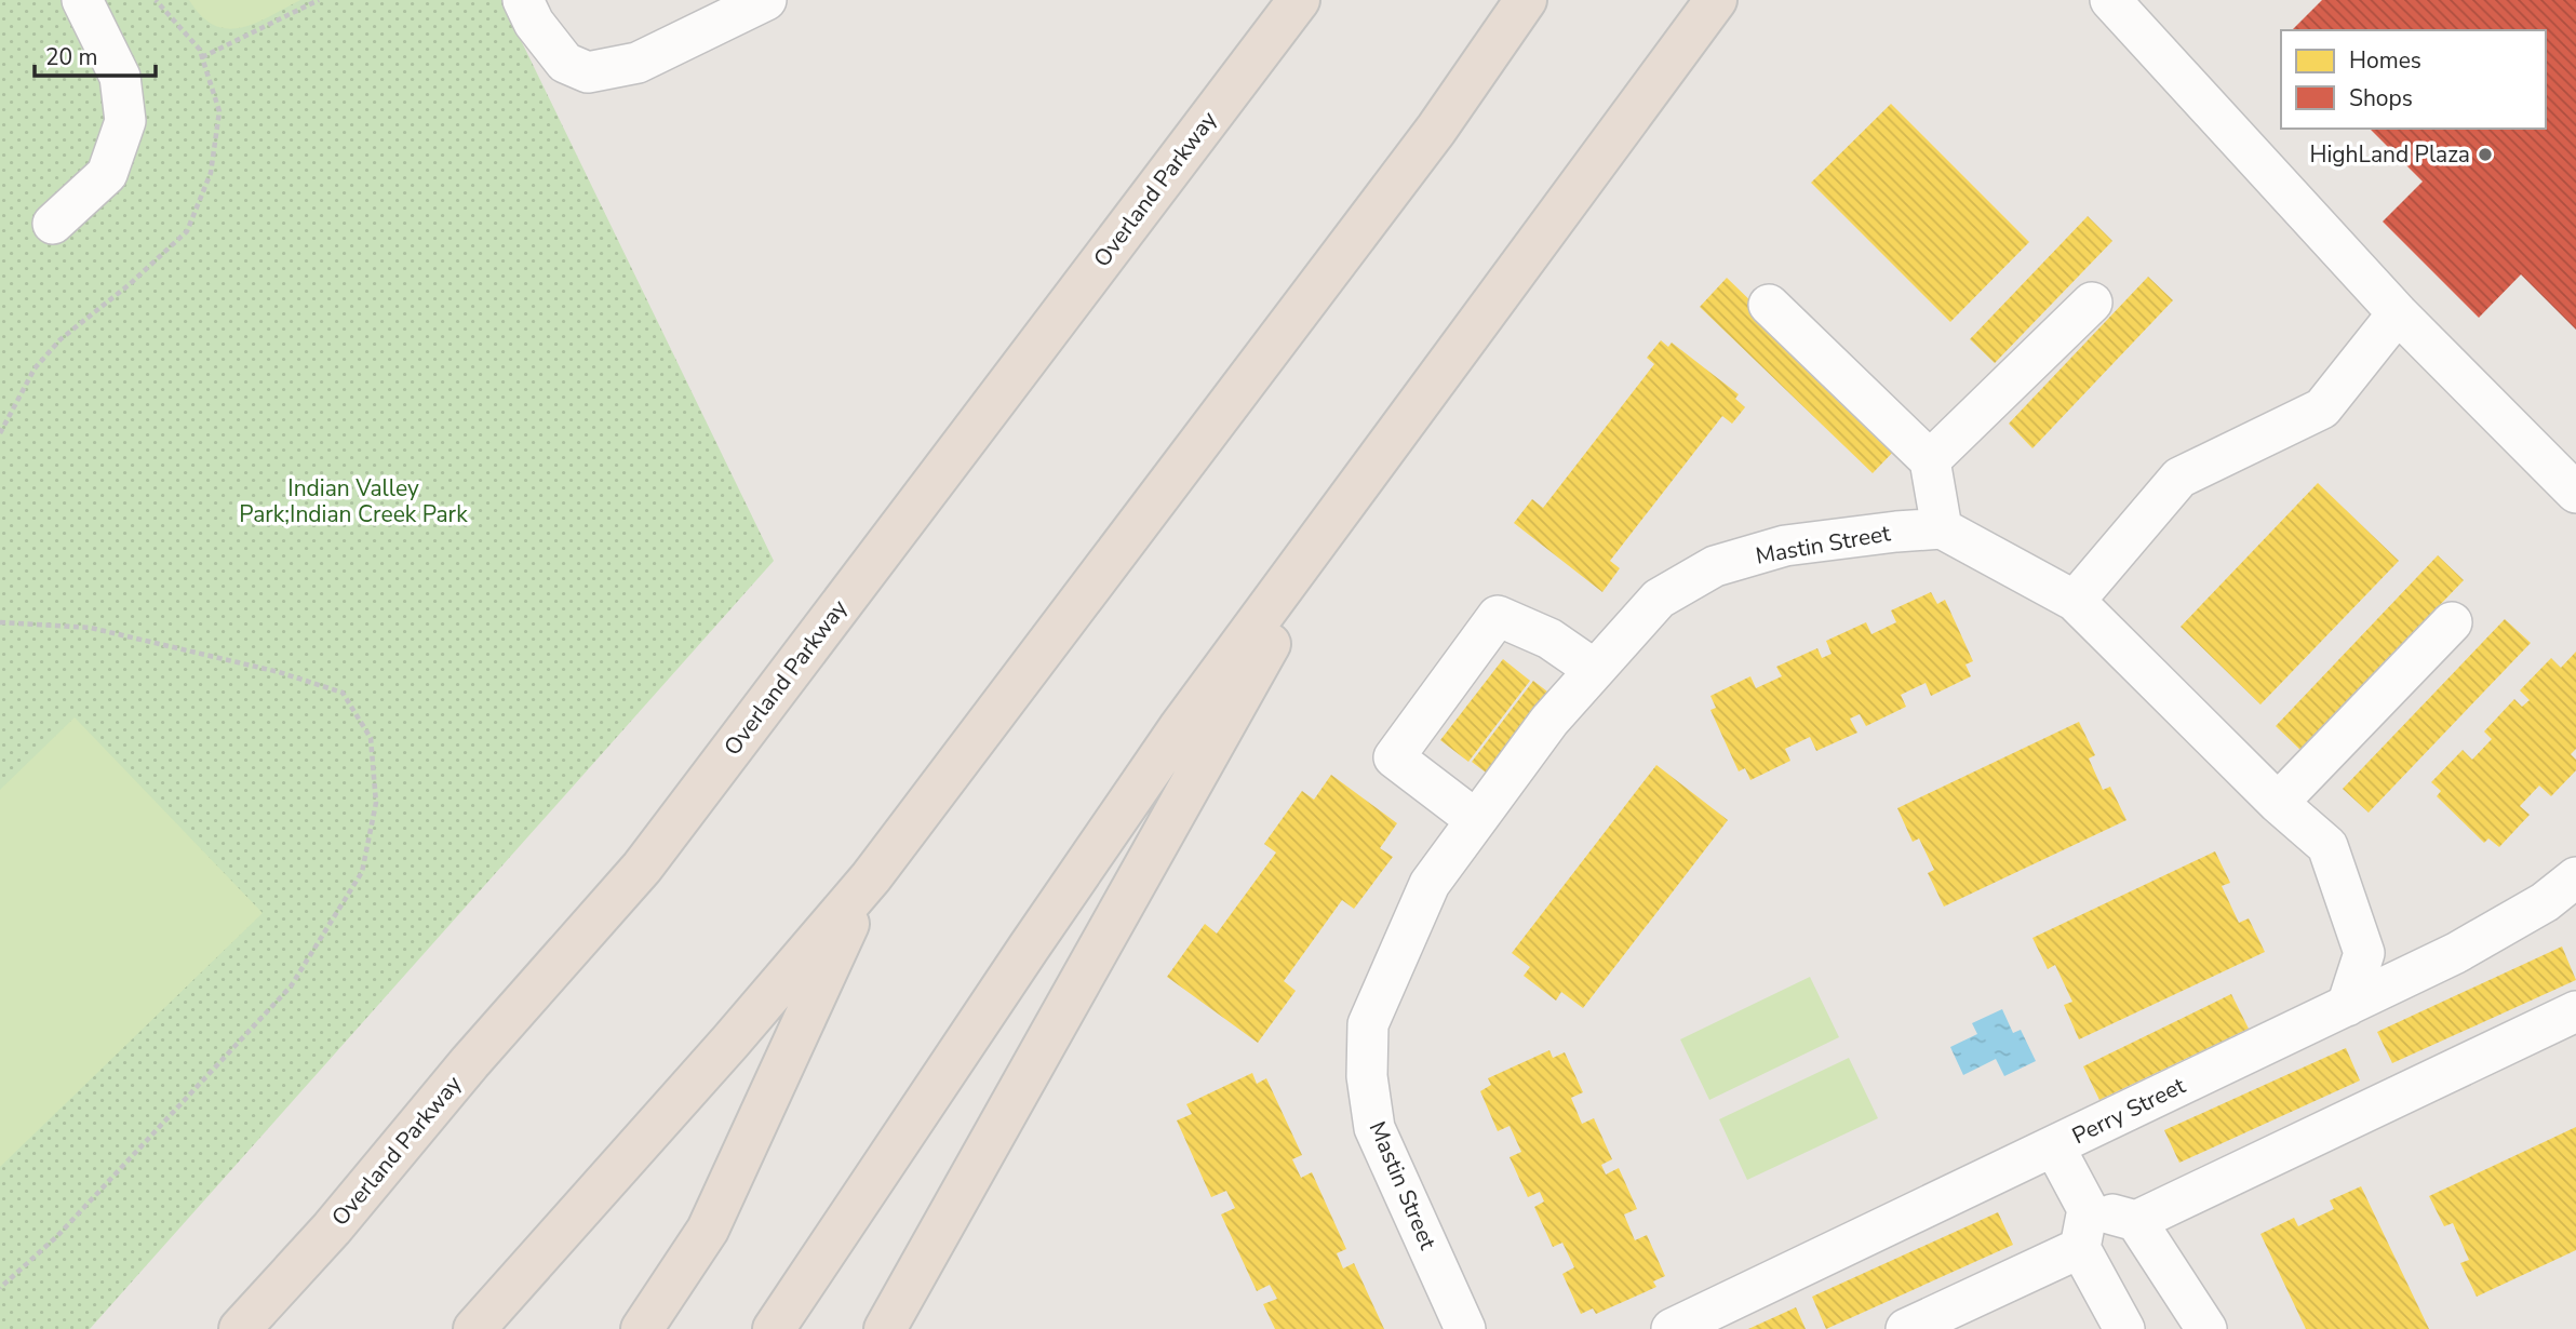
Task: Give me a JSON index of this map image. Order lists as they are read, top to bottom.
{
  "streets": {
    "highway": ["Overland Parkway"],
    "street": ["Mastin Street", "Perry Street"]
  },
  "parks": ["Indian Valley Park;Indian Creek Park"],
  "places": ["HighLand Plaza"],
  "legend": ["Homes", "Shops"],
  "scale_bar": "20 m"
}
